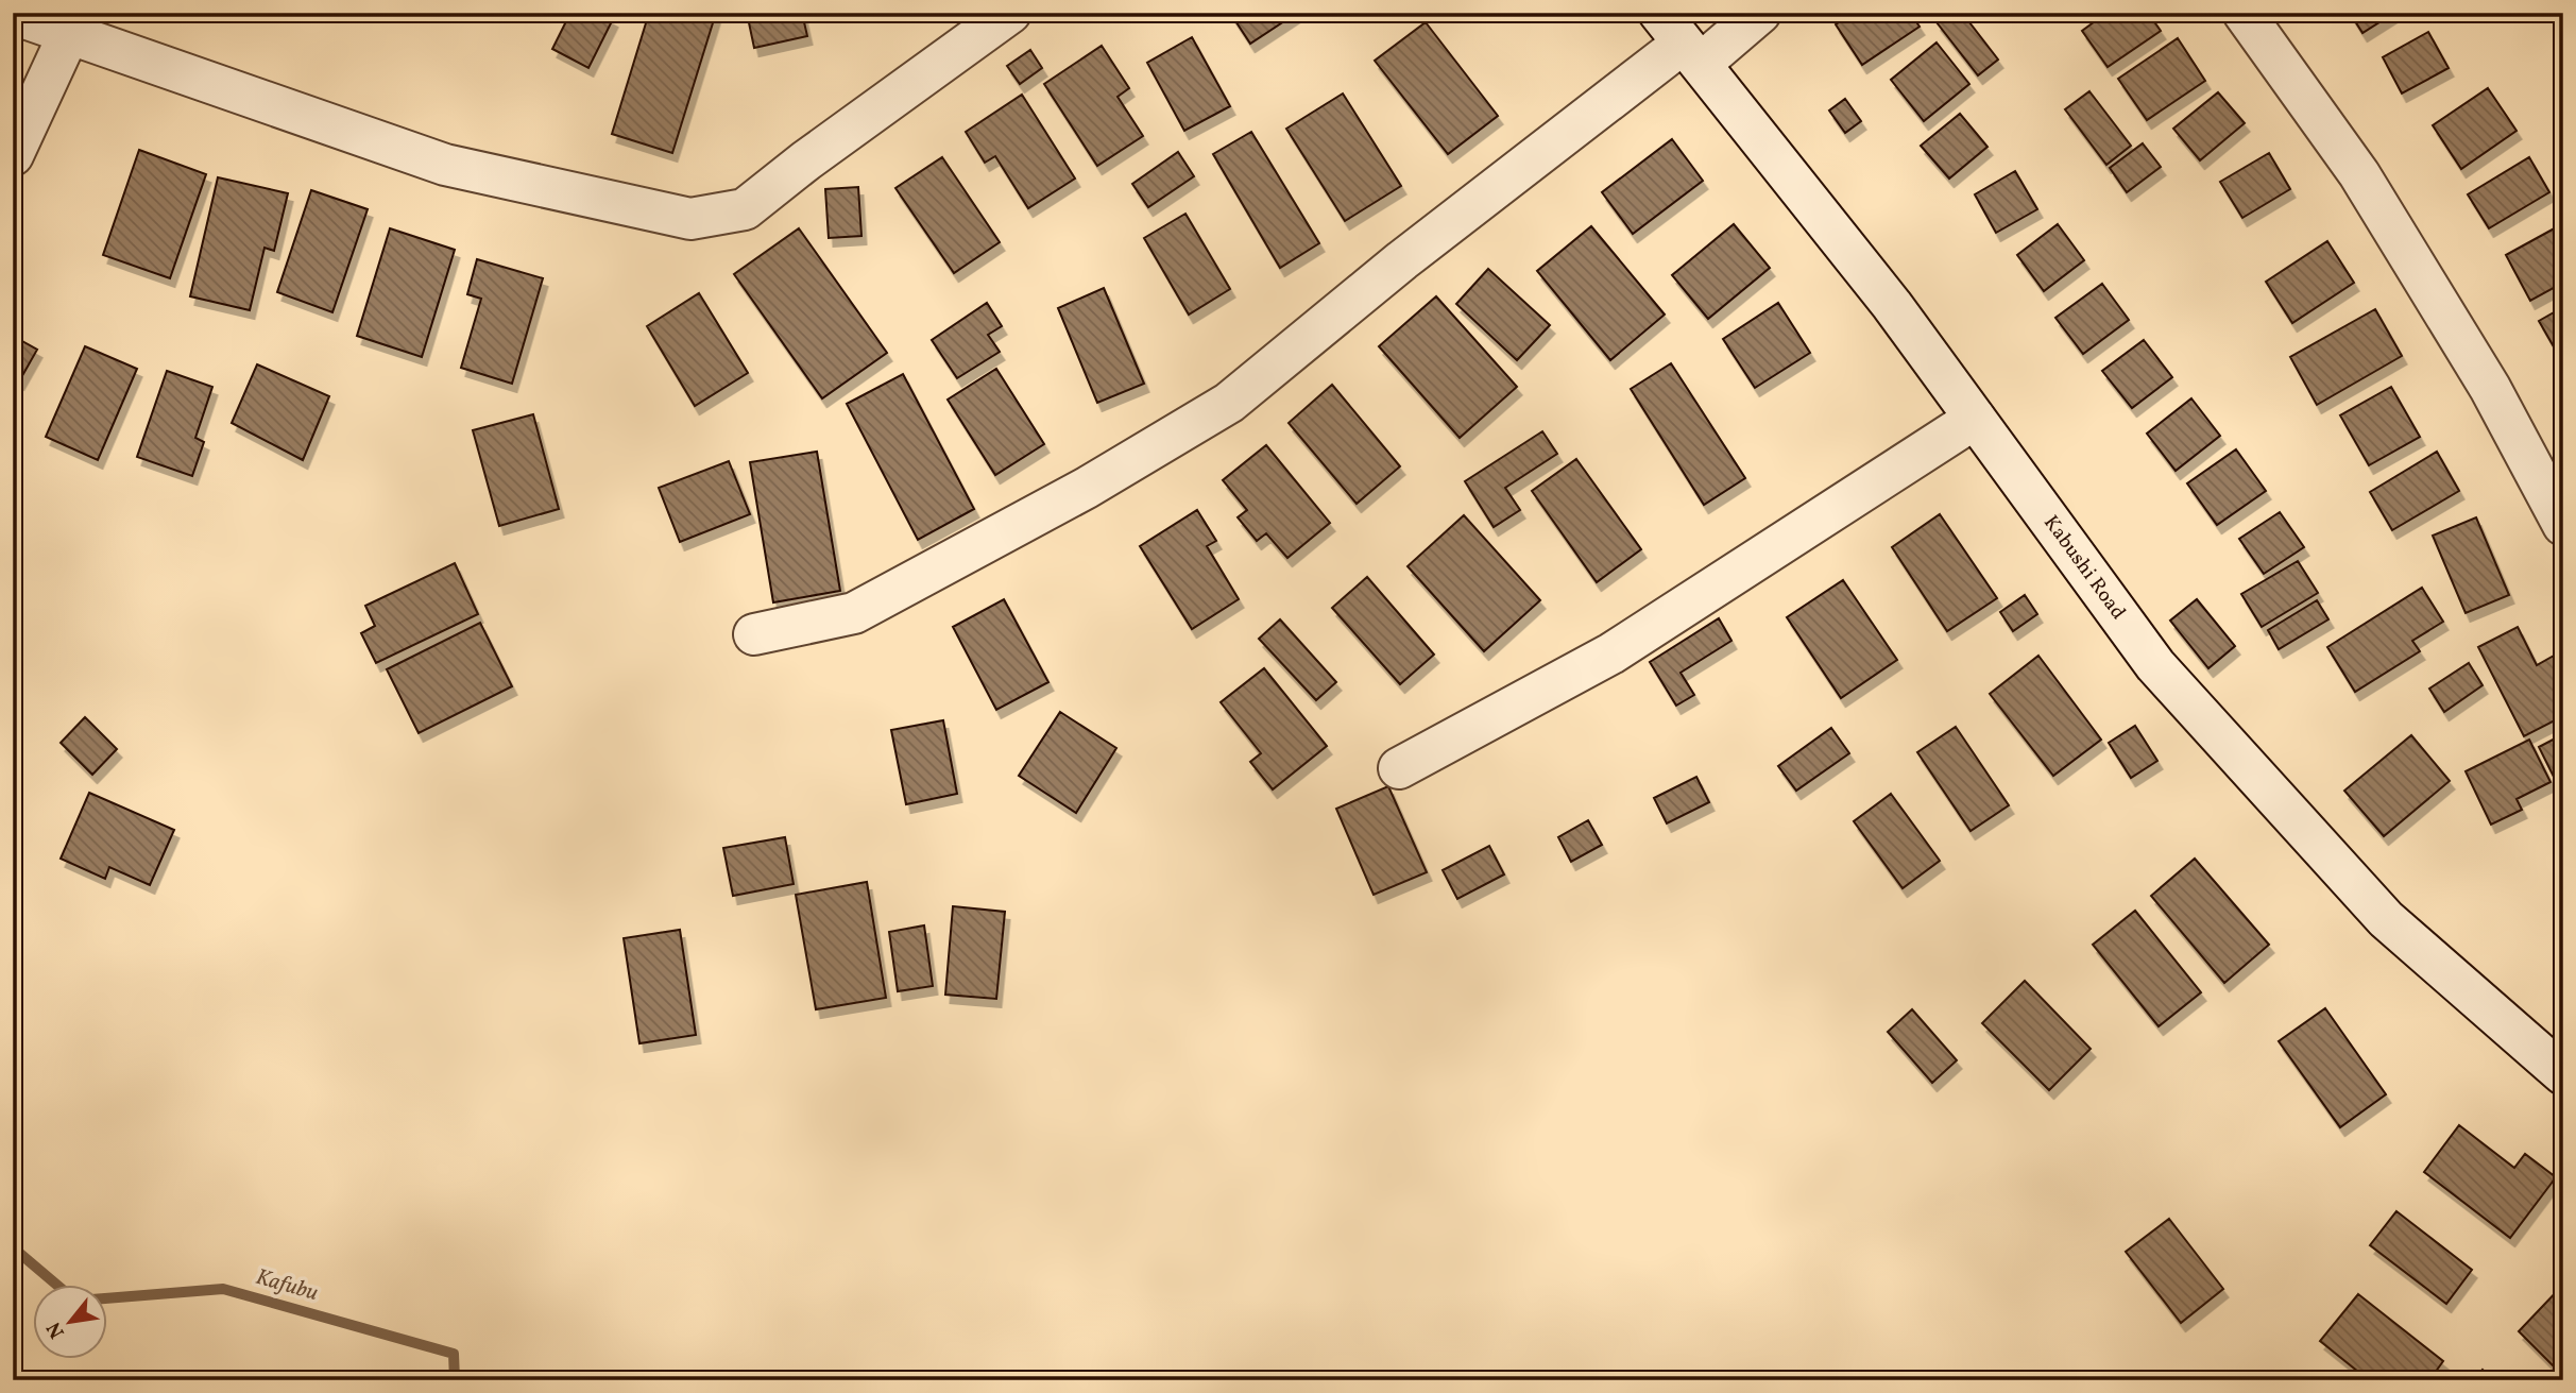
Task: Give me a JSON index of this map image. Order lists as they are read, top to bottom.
{
  "streets": {
    "street": ["Kabushi Road"]
  },
  "water": ["Kafubu"],
  "north": "bottom left"
}
